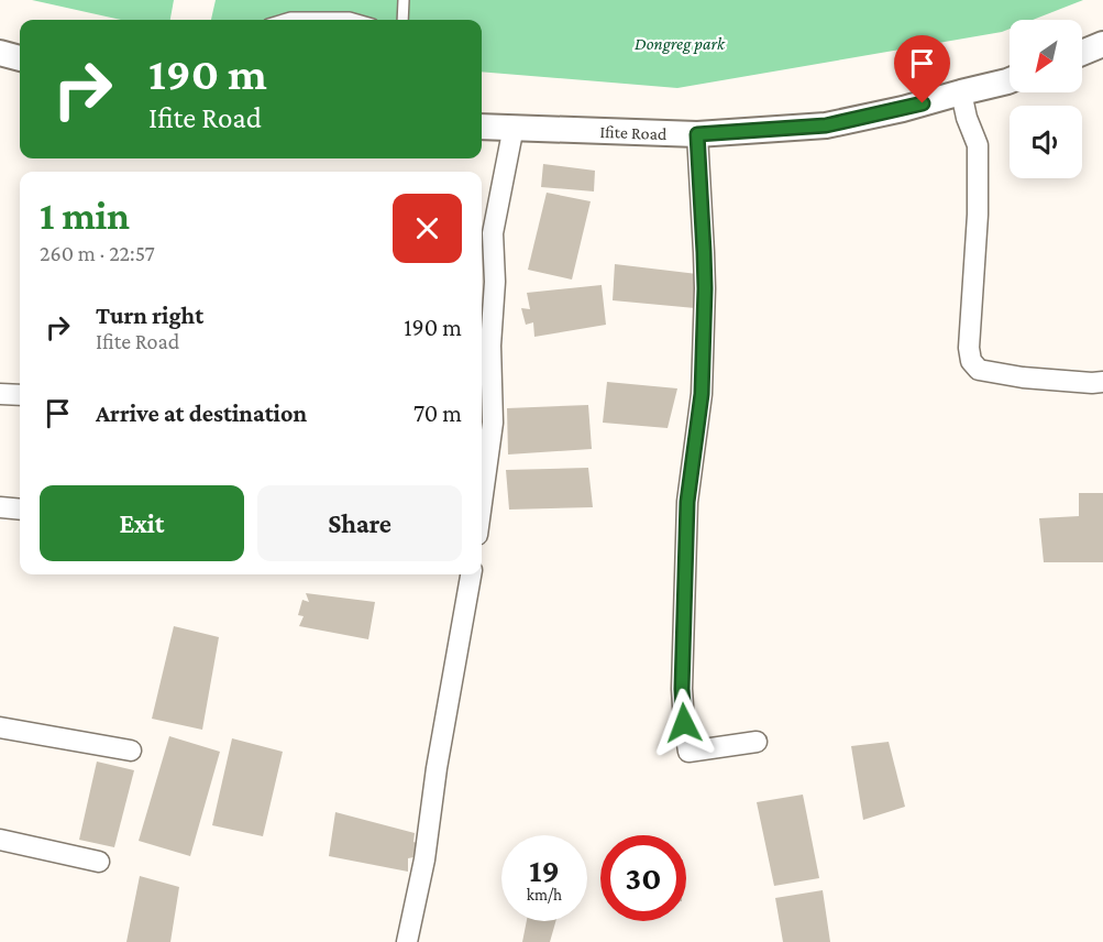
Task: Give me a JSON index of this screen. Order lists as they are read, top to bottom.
{
  "streets": {
    "street": ["Ifite Road"]
  },
  "parks": ["Dongreg park"],
  "north": "bottom left",
  "page": {
    "turn": ["190 m", "Ifite Road"],
    "heading": ["1 min", "260 m · 22:57"],
    "list": [
      {
        "name": "Turn right",
        "note": "Ifite Road",
        "value": "190 m"
      },
      {
        "name": "Arrive at destination",
        "value": "70 m"
      }
    ],
    "buttons": ["Exit", "Share"],
    "speed": "19 km/h",
    "limit": "30"
  }
}
